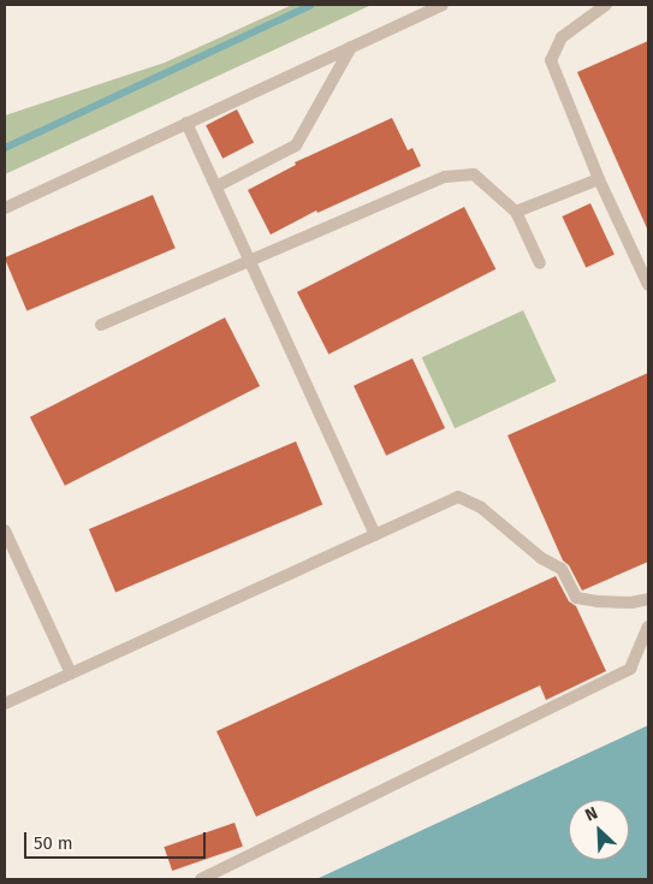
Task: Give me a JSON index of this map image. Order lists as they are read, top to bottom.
{
  "scale_bar": "50 m",
  "north": "top left"
}
